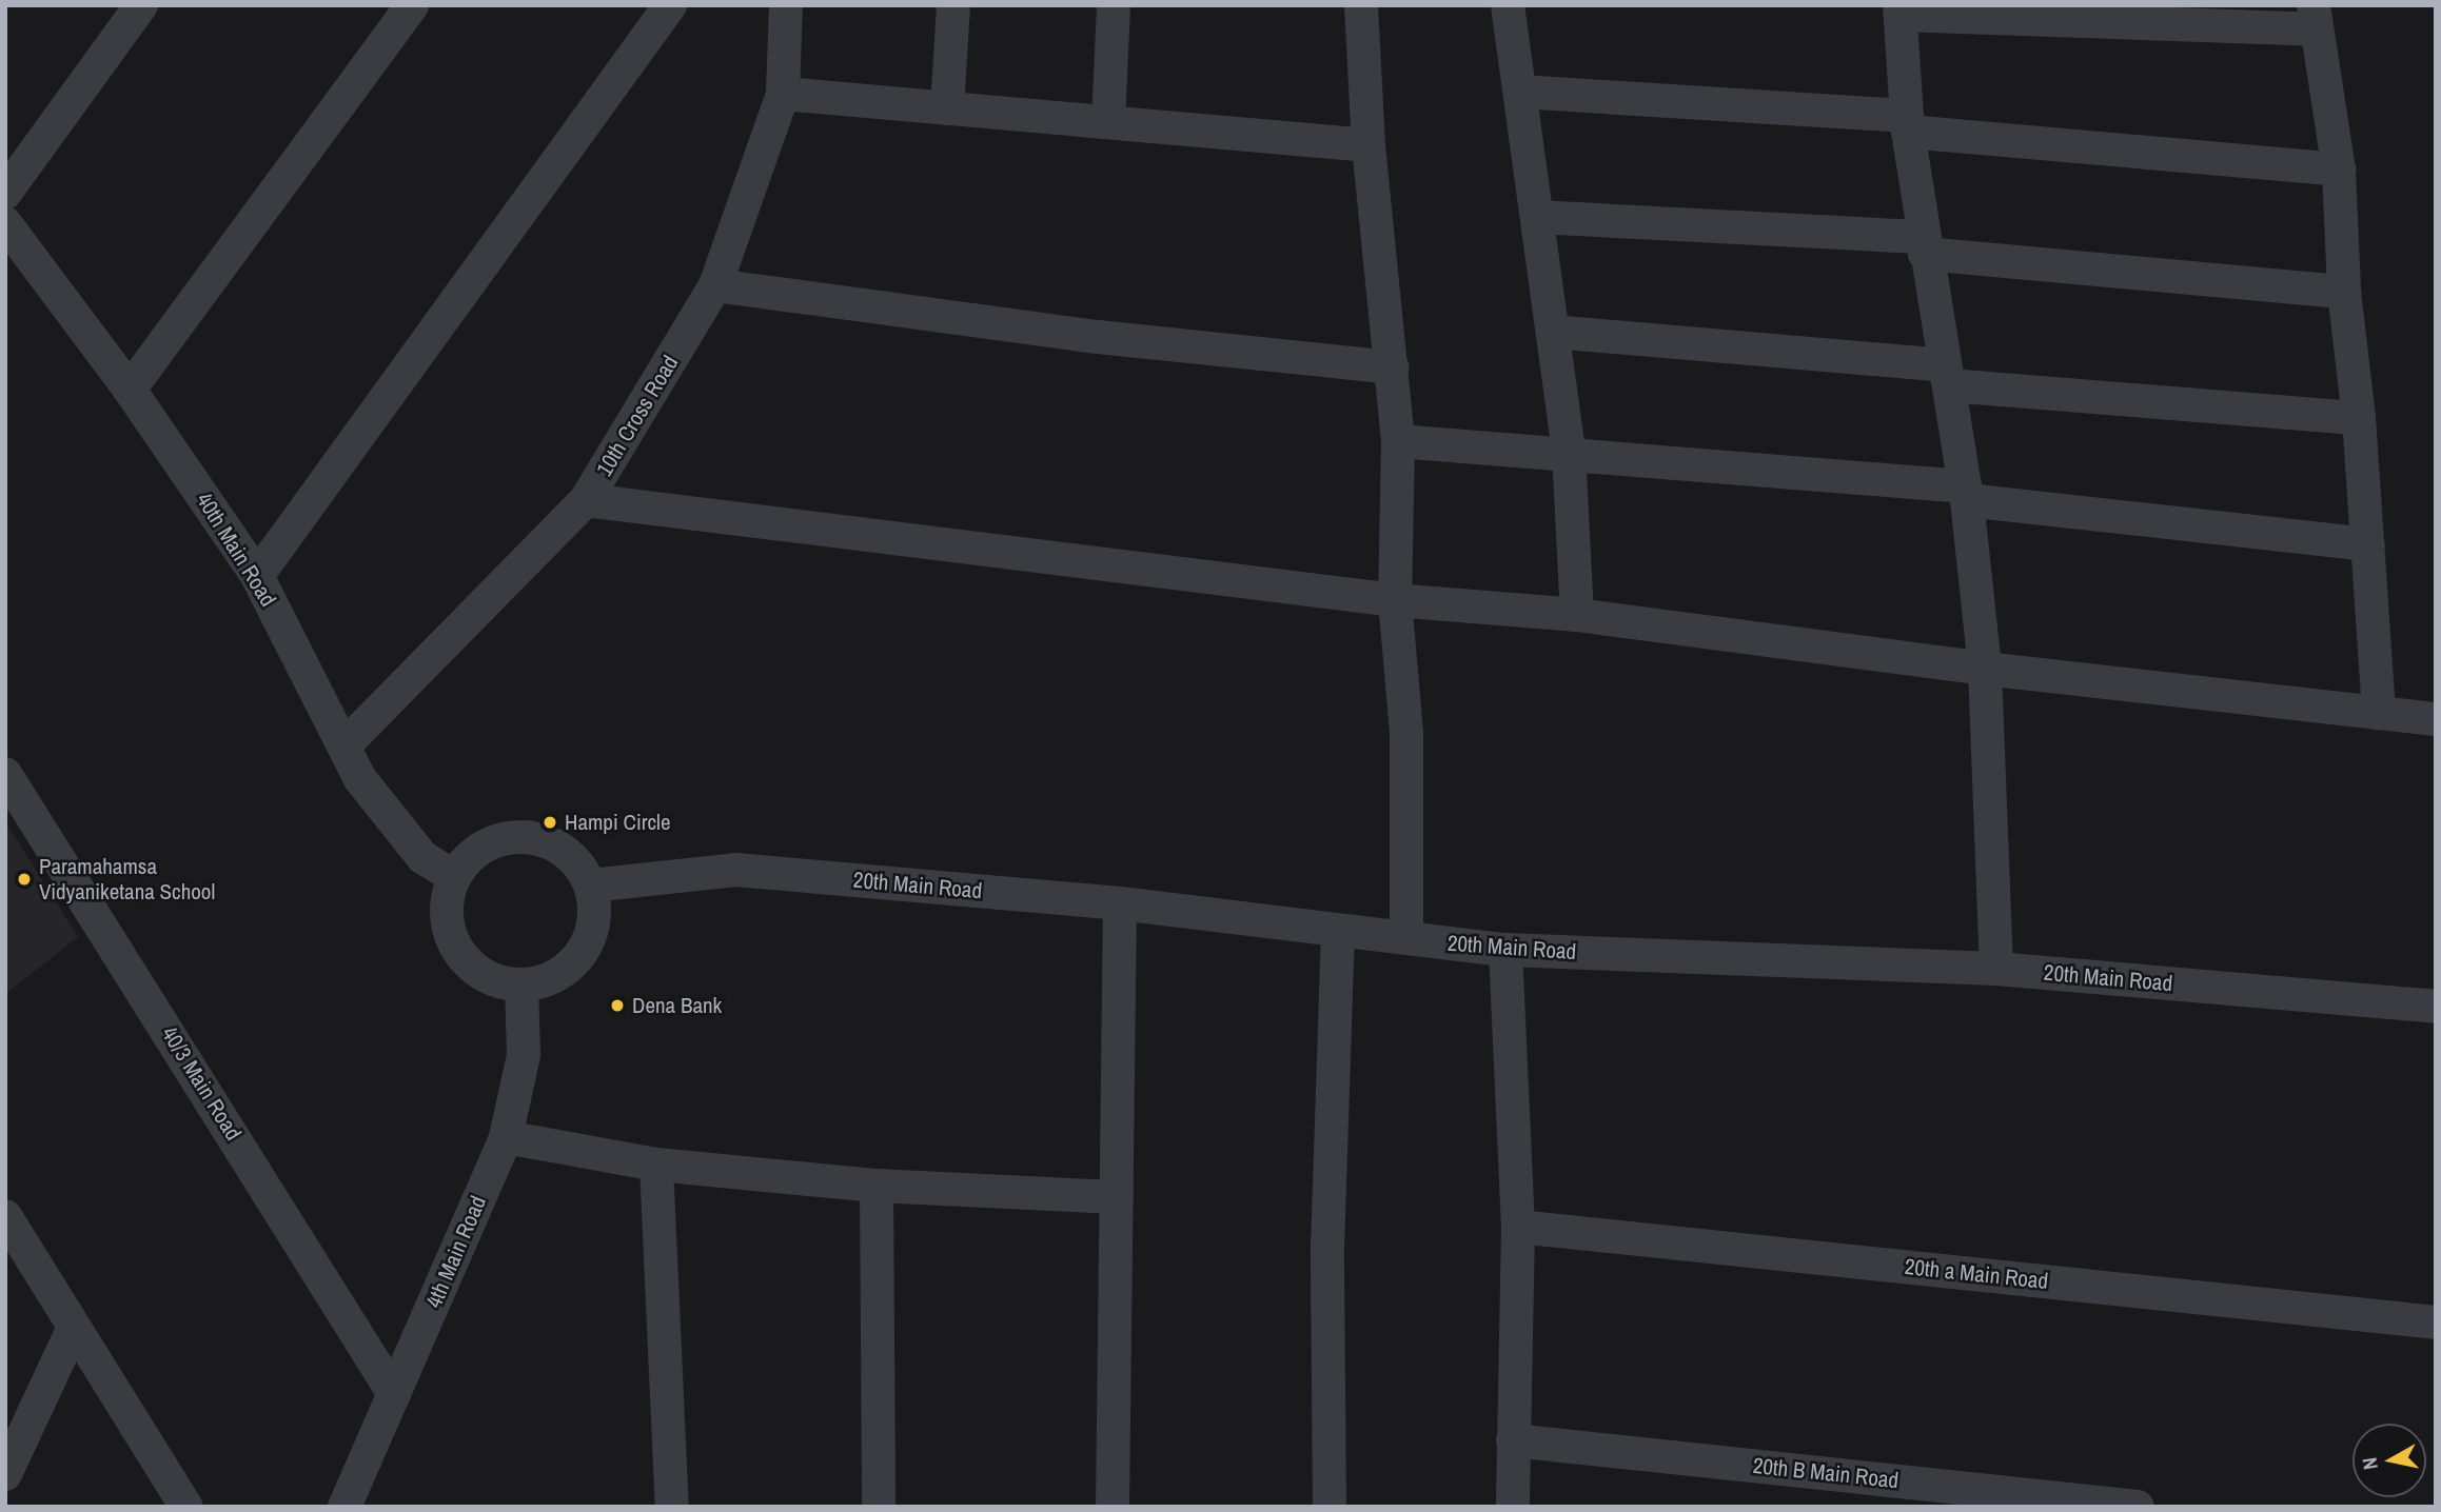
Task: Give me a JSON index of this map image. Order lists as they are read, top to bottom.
{
  "streets": {
    "street": [
      "10th Cross Road",
      "40th Main Road",
      "20th Main Road",
      "40/3 Main Road",
      "4th Main Road",
      "20th a Main Road",
      "20th B Main Road"
    ]
  },
  "crossings": [
    ["10th Cross Road", "40th Main Road"],
    ["40th Main Road", "20th Main Road"],
    ["40th Main Road", "4th Main Road"],
    ["20th Main Road", "4th Main Road"],
    ["40/3 Main Road", "4th Main Road"]
  ],
  "places": ["Hampi Circle", "Paramahamsa Vidyaniketana School", "Dena Bank"],
  "north": "left"
}
